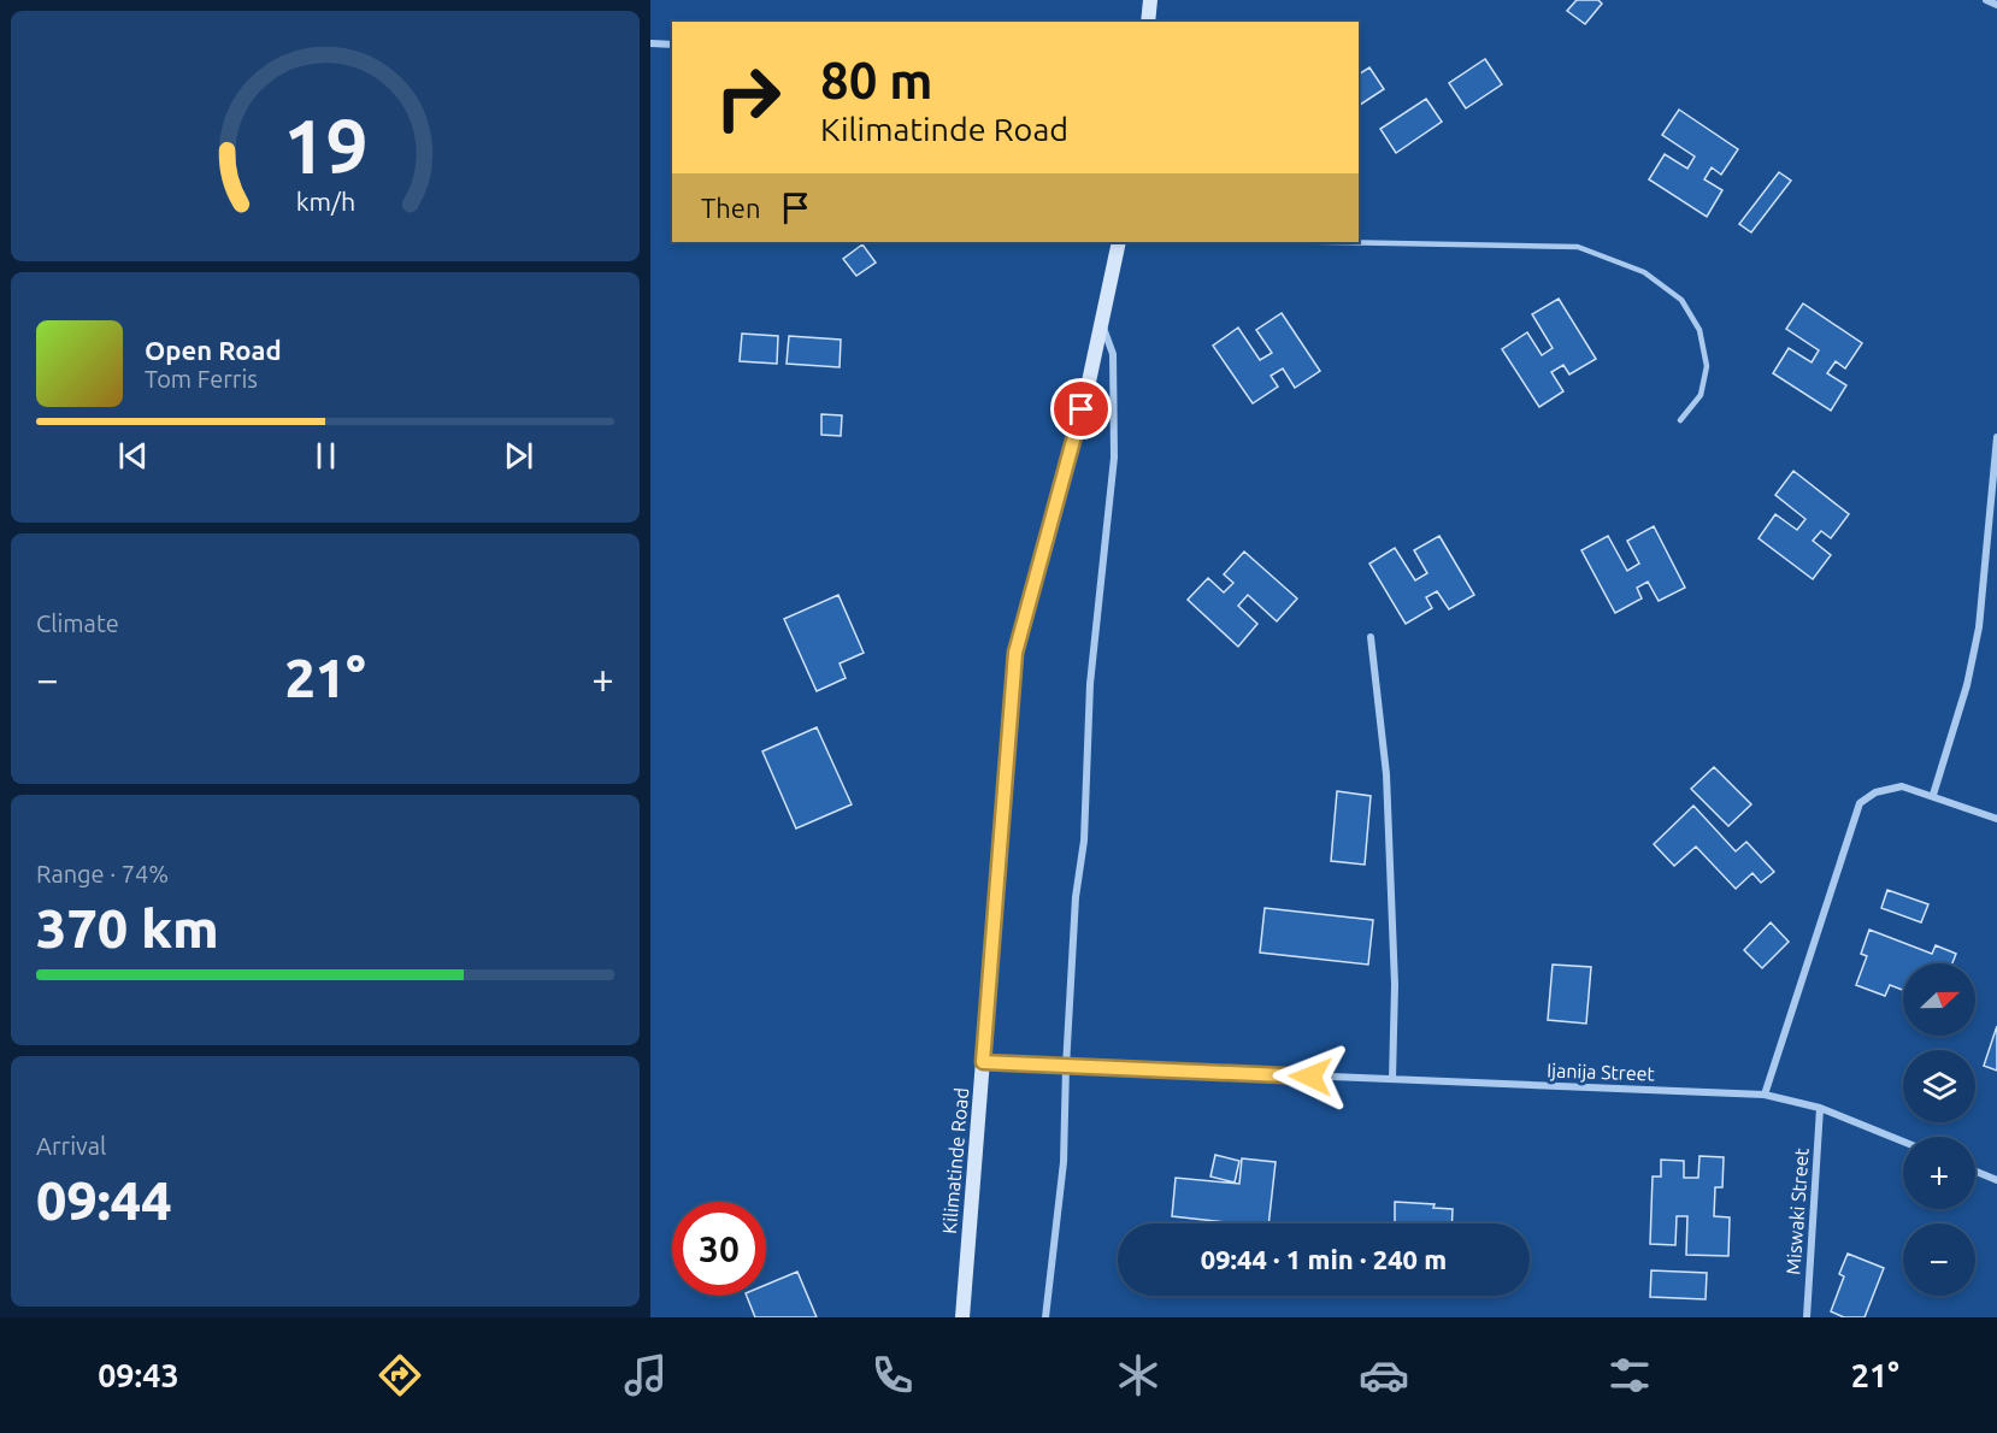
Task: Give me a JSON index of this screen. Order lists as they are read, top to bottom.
{
  "streets": {
    "main road": ["Kilimatinde Road"],
    "street": ["Ijanija Street", "Miswaki Street"]
  },
  "crossings": [
    ["Ijanija Street", "Kilimatinde Road"],
    ["Ijanija Street", "Miswaki Street"]
  ],
  "north": "right",
  "page": {
    "turn": ["80 m", "Kilimatinde Road"],
    "then": "Then",
    "song": ["Open Road", "Tom Ferris"],
    "tile": [
      "Climate",
      ["Range · 74%", "370 km"],
      ["Arrival", "09:44"]
    ],
    "heat": ["−", "21°", "+"],
    "map_buttons": ["+", "−"],
    "limit": "30",
    "trip": "09:44 · 1 min · 240 m",
    "tabs": ["09:43", "21°"],
    "gauge": ["19", "km/h"]
  }
}
